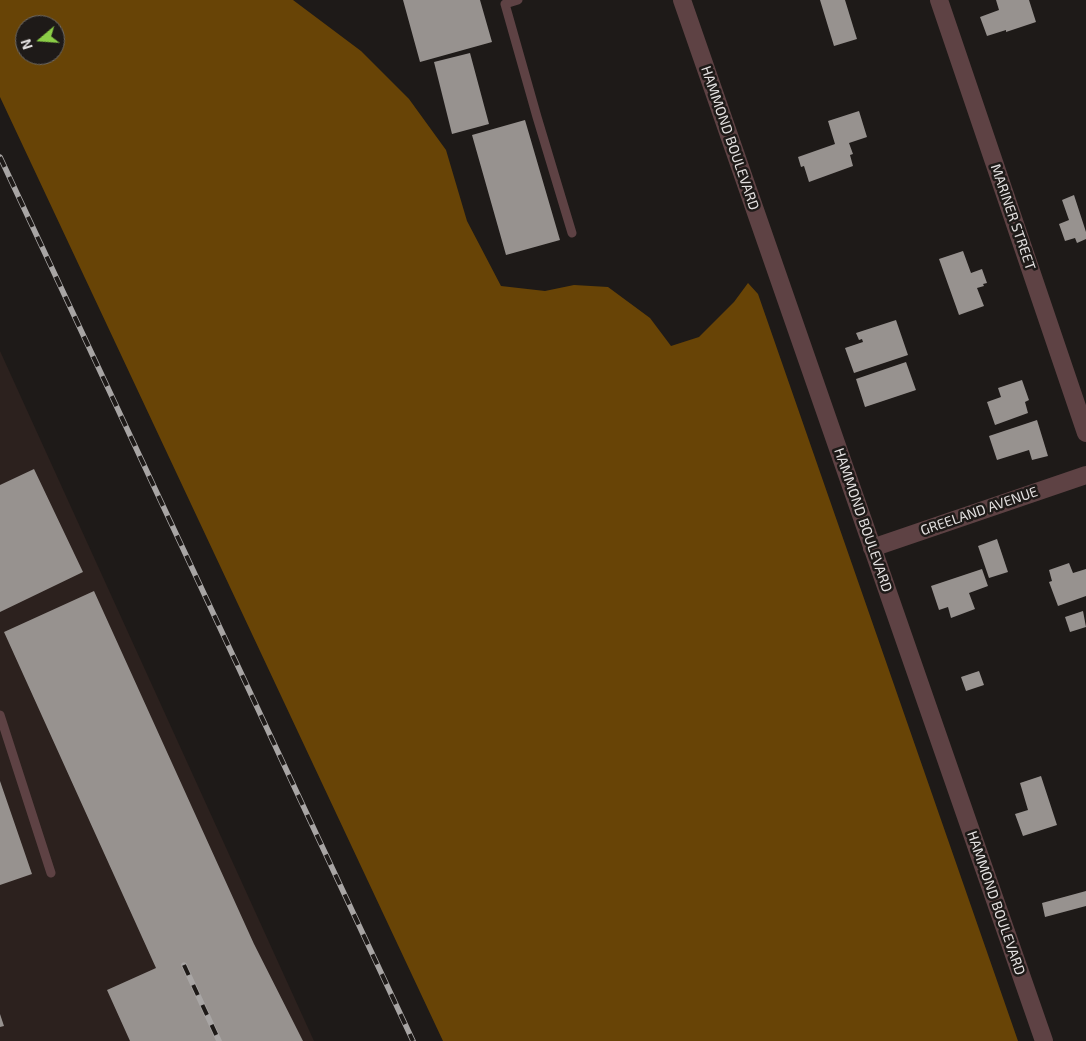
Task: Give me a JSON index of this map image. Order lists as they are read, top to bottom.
{
  "streets": {
    "street": ["HAMMOND BOULEVARD", "MARINER STREET", "GREELAND AVENUE"]
  },
  "crossings": [
    ["HAMMOND BOULEVARD", "GREELAND AVENUE"]
  ],
  "north": "left"
}
